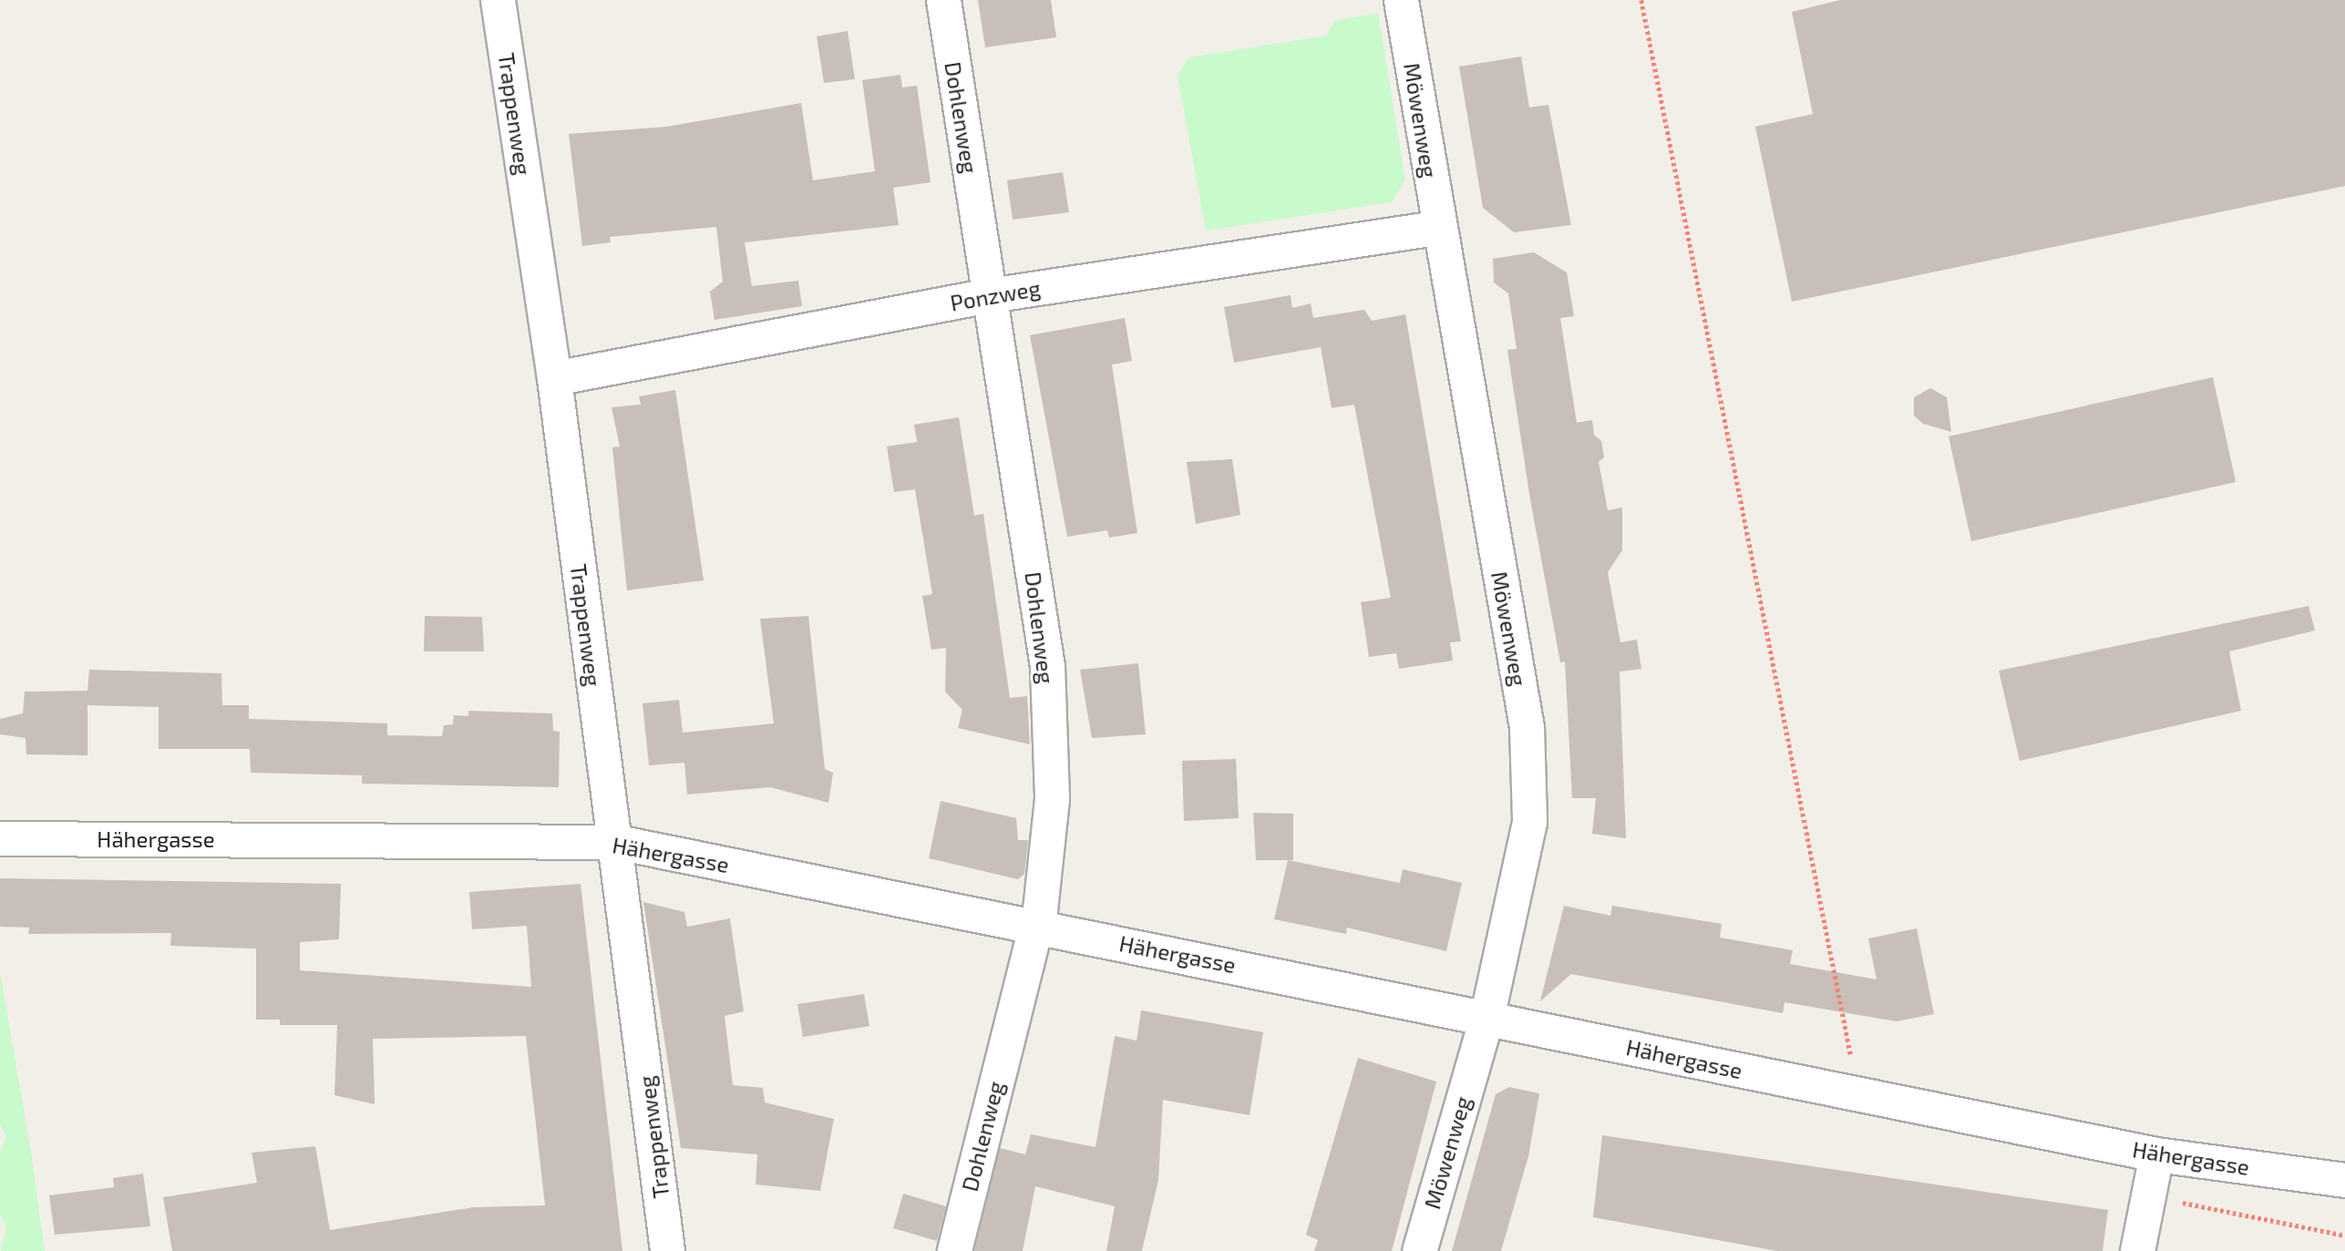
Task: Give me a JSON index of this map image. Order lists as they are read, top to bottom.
{
  "streets": {
    "street": [
      "Trappenweg",
      "Dohlenweg",
      "Möwenweg",
      "Ponzweg",
      "Hähergasse"
    ]
  },
  "crossings": [
    ["Trappenweg", "Ponzweg"],
    ["Trappenweg", "Hähergasse"],
    ["Dohlenweg", "Ponzweg"],
    ["Dohlenweg", "Hähergasse"],
    ["Möwenweg", "Ponzweg"],
    ["Möwenweg", "Hähergasse"]
  ]
}
